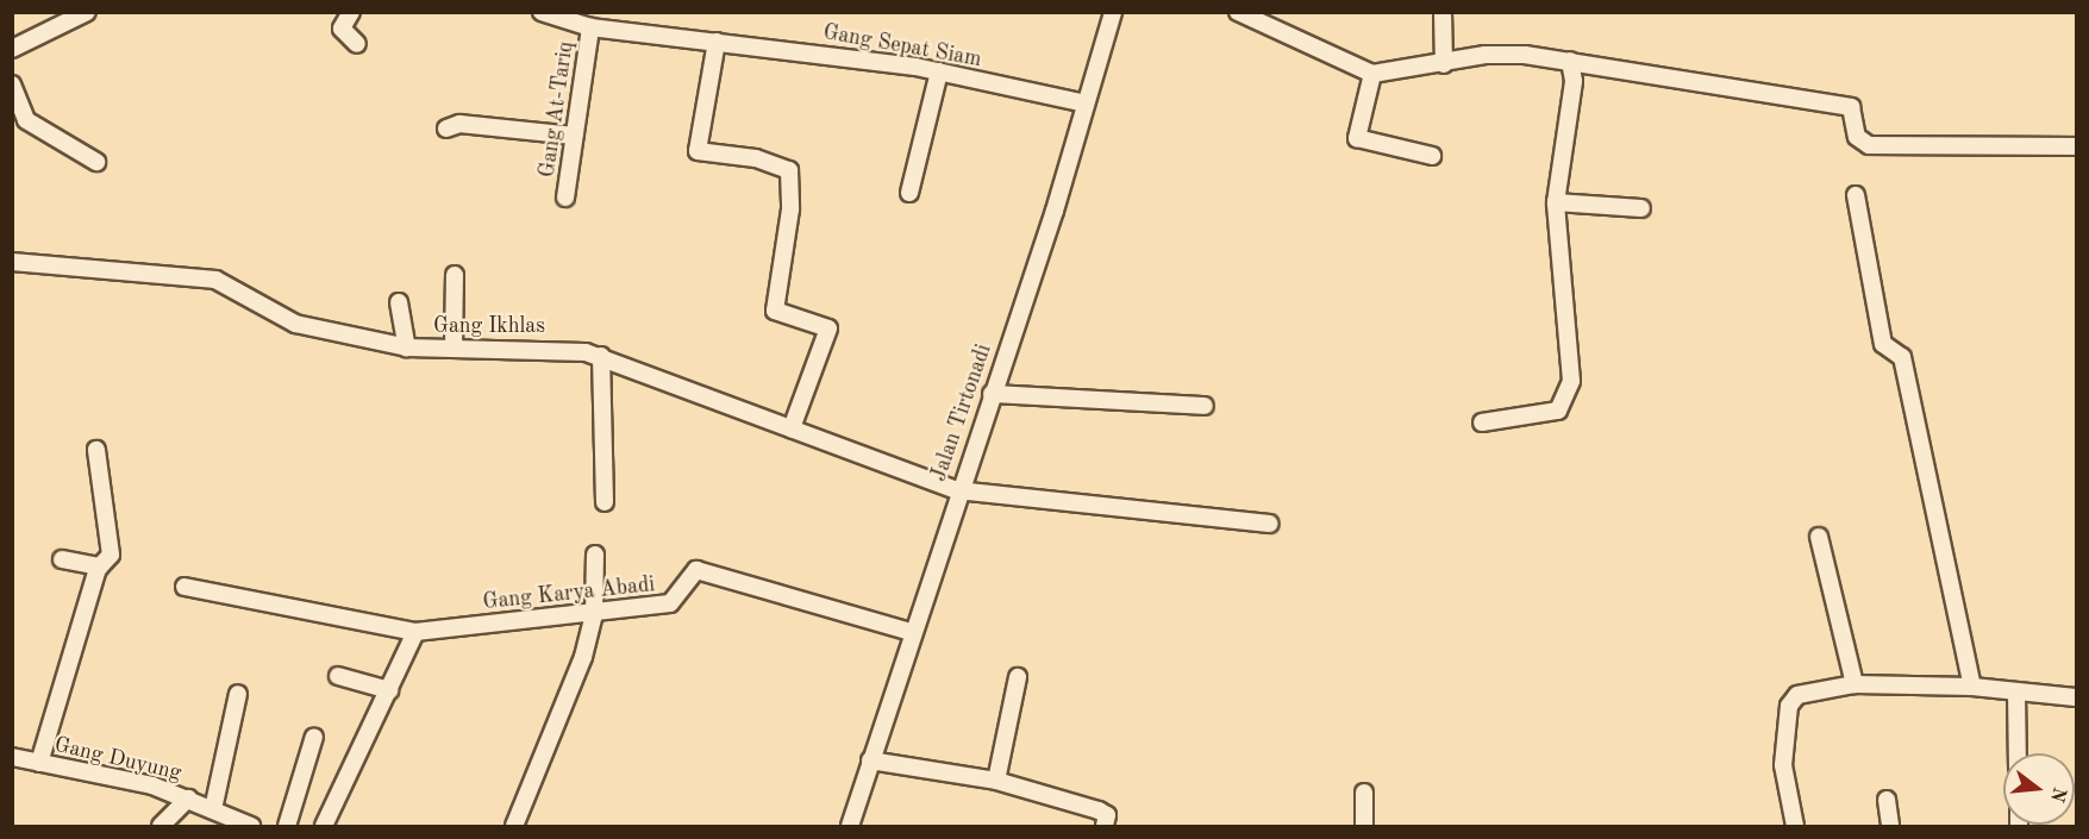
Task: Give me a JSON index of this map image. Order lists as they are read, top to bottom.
{
  "streets": {
    "street": [
      "Gang Sepat Siam",
      "Gang At-Tariq",
      "Gang Ikhlas",
      "Jalan Tirtonadi",
      "Gang Karya Abadi",
      "Gang Duyung"
    ]
  },
  "crossings": [
    ["Gang Sepat Siam", "Gang At-Tariq"],
    ["Gang Sepat Siam", "Jalan Tirtonadi"],
    ["Gang Ikhlas", "Jalan Tirtonadi"],
    ["Jalan Tirtonadi", "Gang Karya Abadi"]
  ],
  "north": "right"
}
